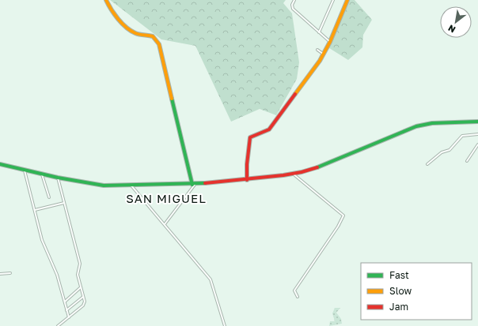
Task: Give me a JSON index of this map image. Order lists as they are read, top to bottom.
{
  "districts": ["SAN MIGUEL"],
  "legend": ["Fast", "Slow", "Jam"],
  "north": "bottom left"
}
